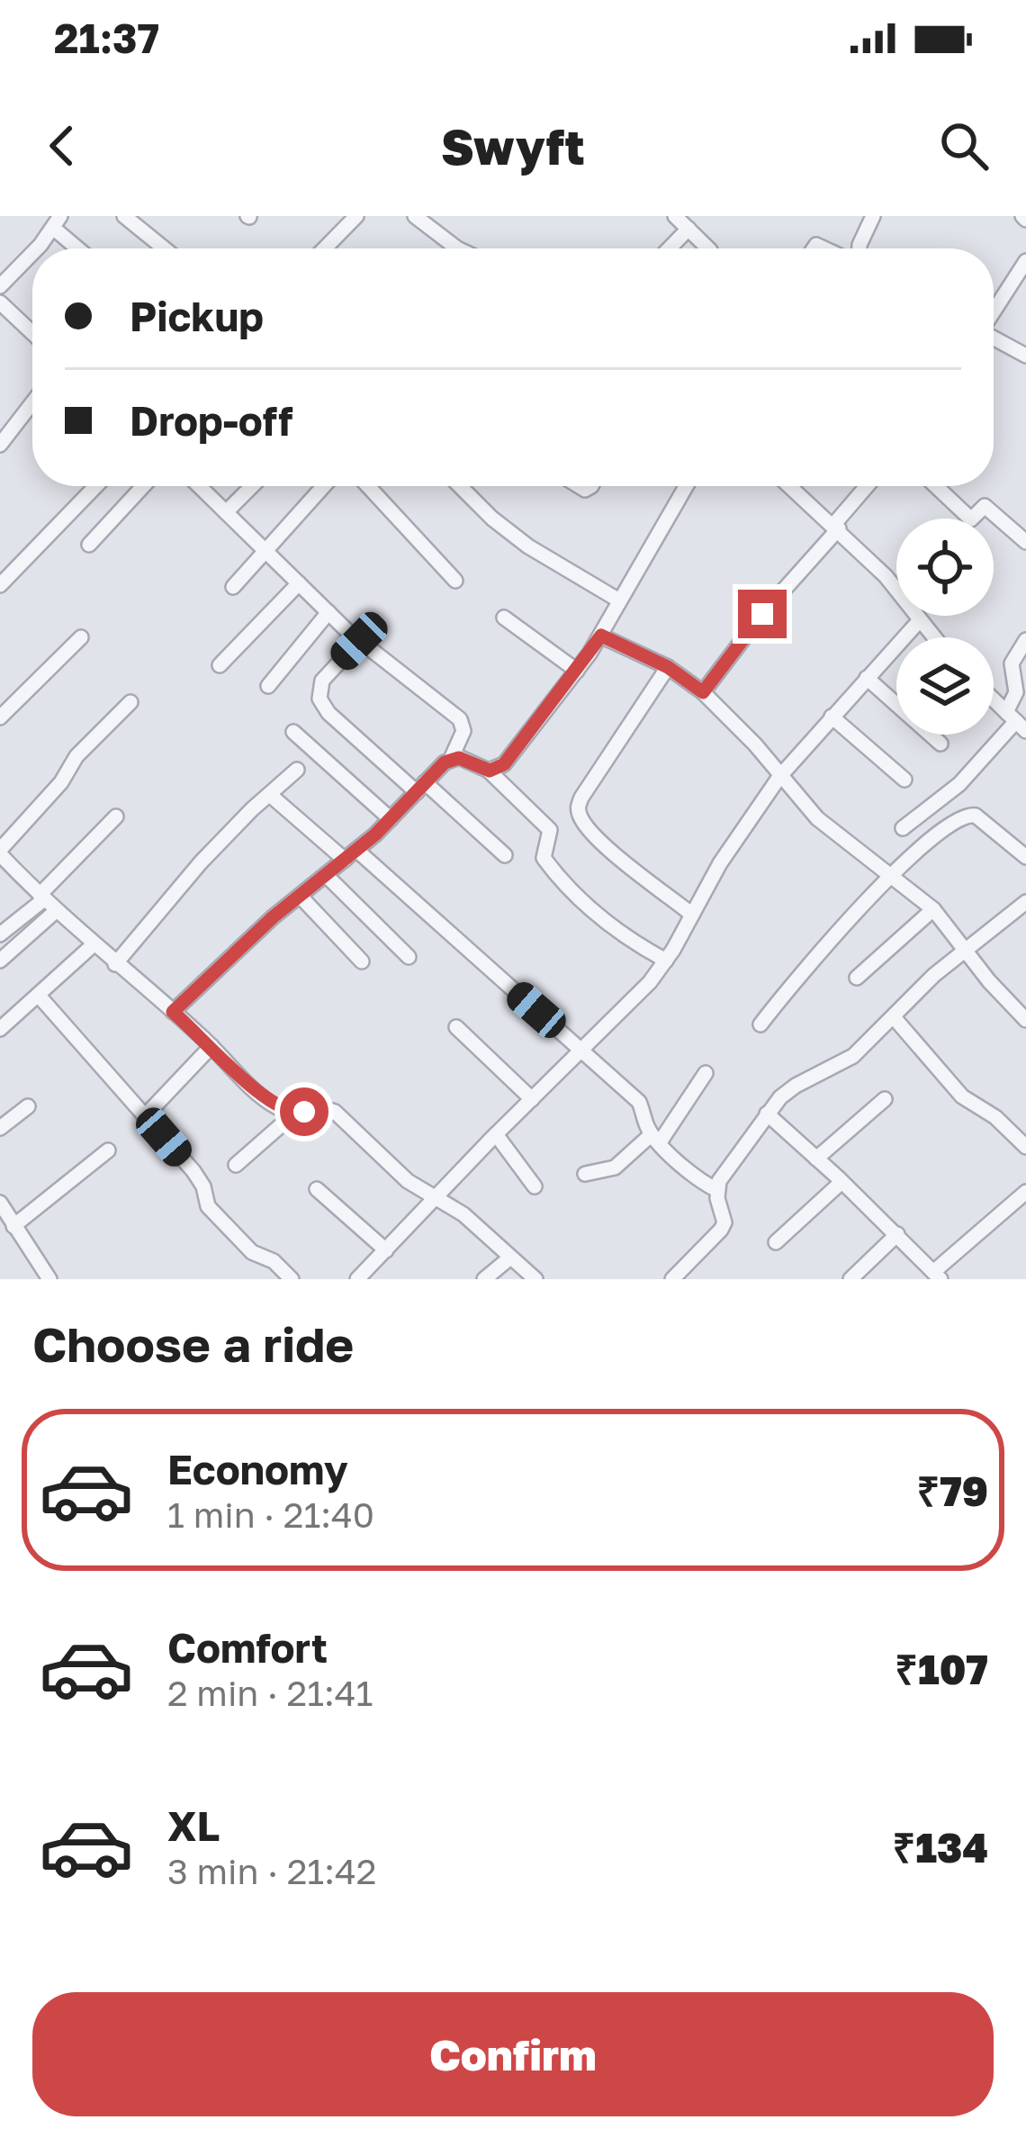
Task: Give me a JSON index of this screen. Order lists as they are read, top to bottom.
{
  "page": {
    "status": "21:37",
    "header": "Swyft",
    "banner": ["Pickup", "Drop-off"],
    "heading": "Choose a ride",
    "list": [
      {
        "name": "Economy",
        "note": "1 min · 21:40",
        "value": "₹79"
      },
      {
        "name": "Comfort",
        "note": "2 min · 21:41",
        "value": "₹107"
      },
      {
        "name": "XL",
        "note": "3 min · 21:42",
        "value": "₹134"
      }
    ],
    "buttons": "Confirm"
  }
}
